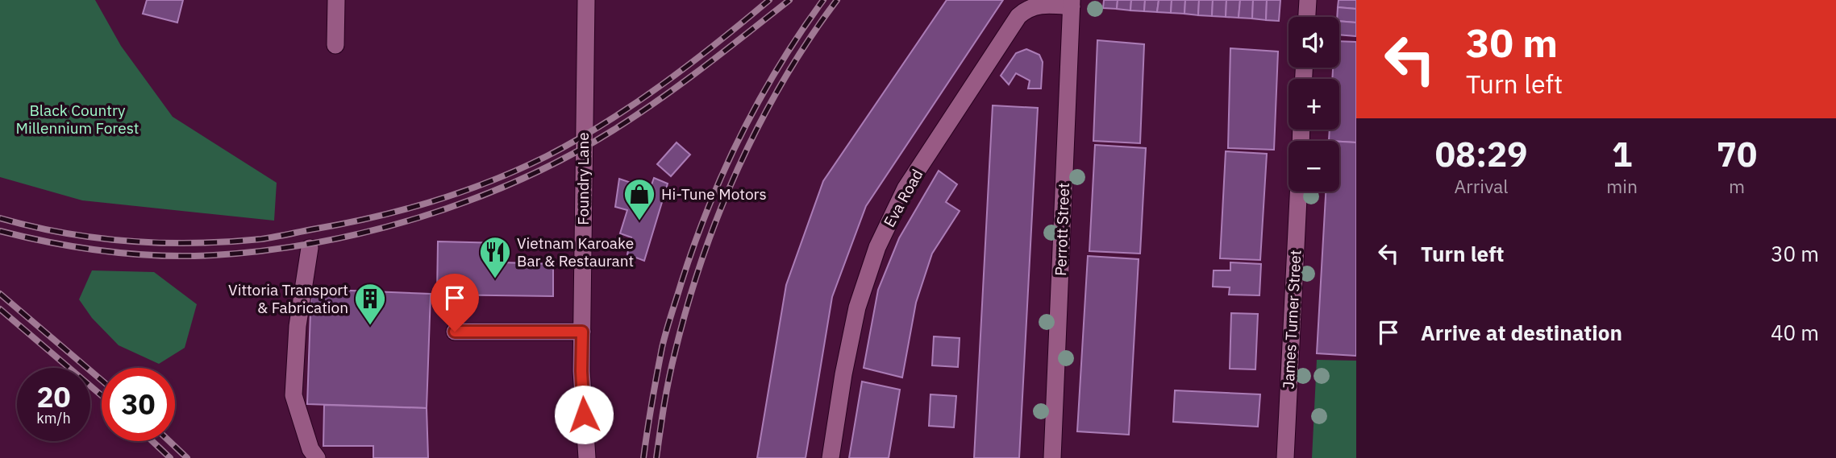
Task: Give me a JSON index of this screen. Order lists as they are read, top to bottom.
{
  "streets": {
    "street": [
      "Foundry Lane",
      "Eva Road",
      "Perrott Street",
      "James Turner Street"
    ]
  },
  "crossings": [
    ["Eva Road", "Perrott Street"]
  ],
  "parks": ["Black Country Millennium Forest"],
  "places": {
    "shop": ["Hi-Tune Motors"],
    "restaurant": ["Vietnam Karoake Bar & Restaurant"],
    "building": ["Vittoria Transport & Fabrication"]
  },
  "page": {
    "turn": ["30 m", "Turn left"],
    "map_buttons": ["+", "−"],
    "eta": [
      "08:29",
      "Arrival",
      "1",
      "min",
      "70",
      "m"
    ],
    "list": [
      {
        "name": "Turn left",
        "value": "30 m"
      },
      {
        "name": "Arrive at destination",
        "value": "40 m"
      }
    ],
    "speed": "20 km/h",
    "limit": "30"
  }
}
